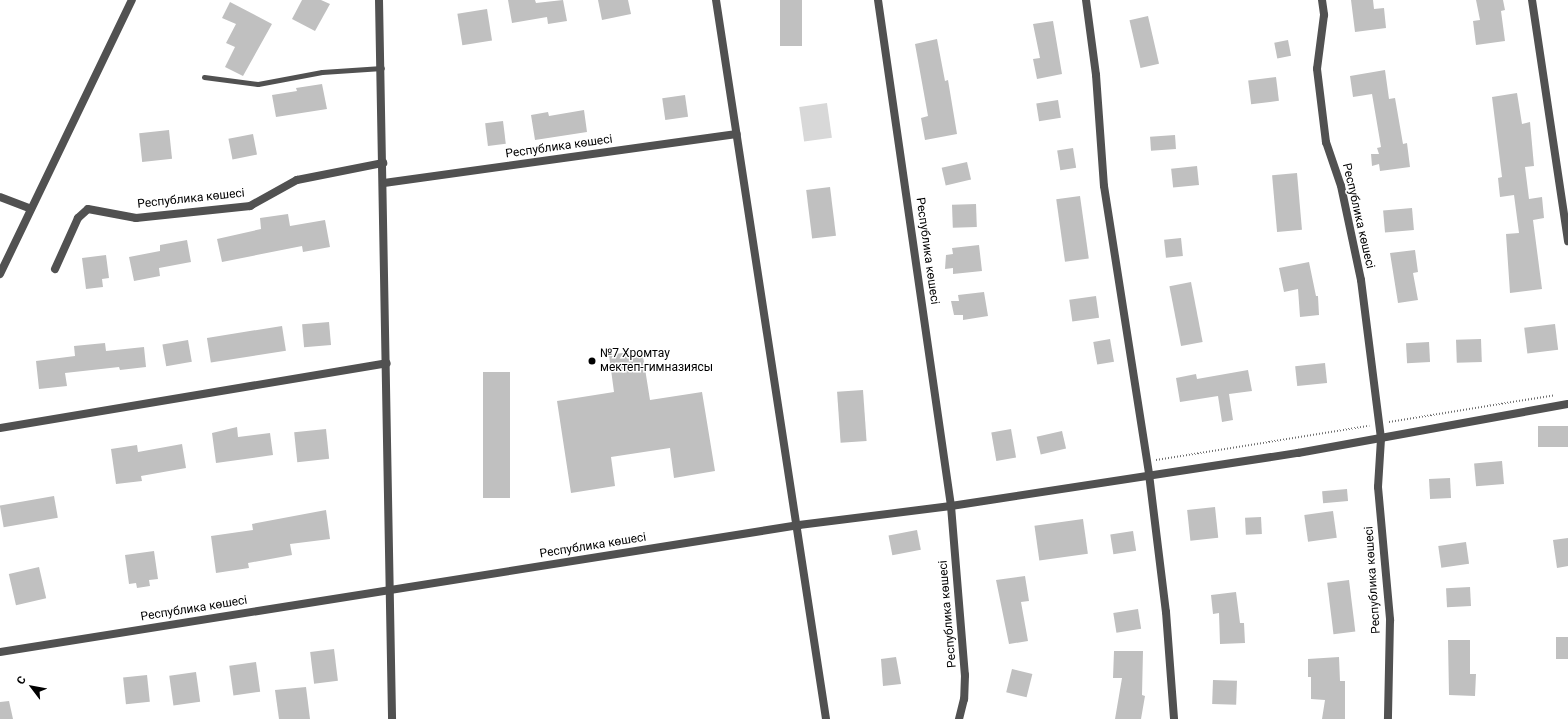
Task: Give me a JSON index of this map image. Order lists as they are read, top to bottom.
{
  "streets": {
    "street": ["Республика көшесі"]
  },
  "places": ["№7 Хромтау мектеп-гимназиясы"],
  "north": "top left"
}
